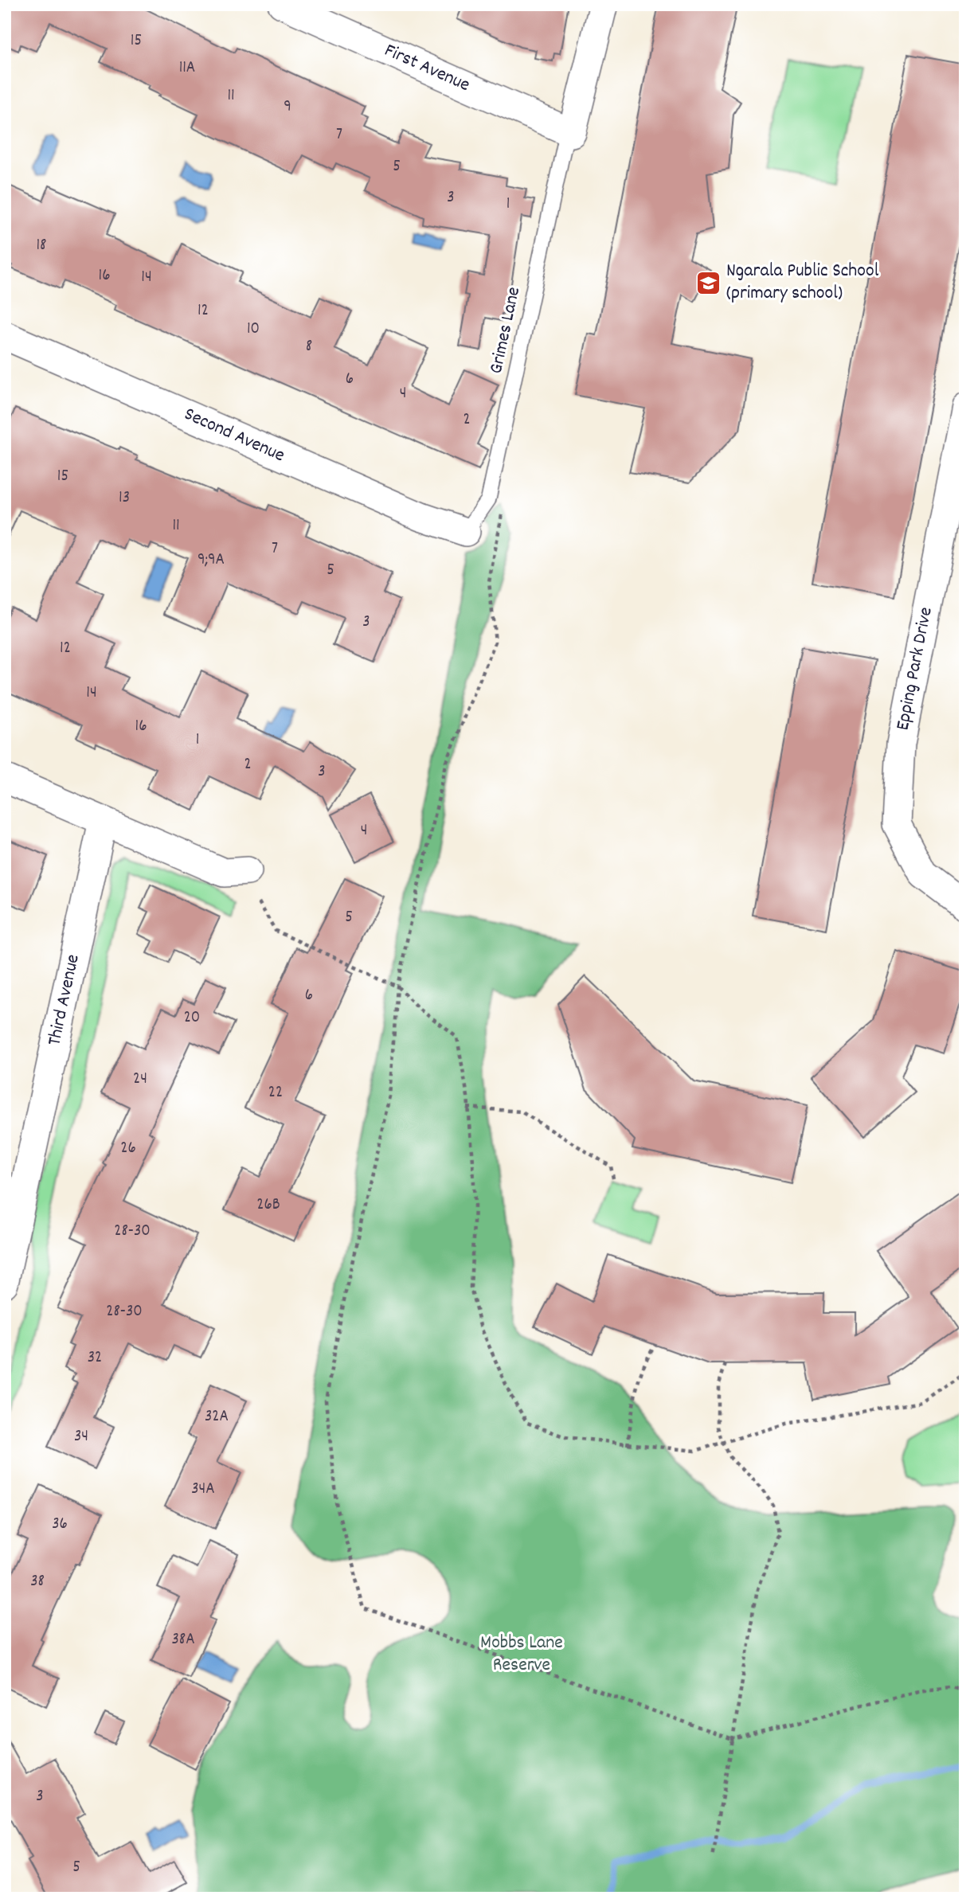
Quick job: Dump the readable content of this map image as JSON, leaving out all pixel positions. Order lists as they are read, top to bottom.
{
  "streets": {
    "street": [
      "First Avenue",
      "Second Avenue",
      "Epping Park Drive",
      "Third Avenue"
    ],
    "lane": ["Grimes Lane"]
  },
  "crossings": [
    ["First Avenue", "Grimes Lane"],
    ["Grimes Lane", "Second Avenue"]
  ],
  "parks": ["Mobbs Lane Reserve"],
  "places": {
    "school or university": ["Ngarala Public School (primary school)"]
  },
  "house_numbers": [
    "15",
    "11A",
    "11",
    "9",
    "7",
    "5",
    "3",
    "1",
    "18",
    "16",
    "14",
    "12",
    "10",
    "8",
    "6",
    "4",
    "2",
    "15",
    "13",
    "11",
    "7",
    "9;9A",
    "5",
    "3",
    "12",
    "14",
    "16",
    "1",
    "2",
    "3",
    "4",
    "5",
    "6",
    "20",
    "24",
    "22",
    "26",
    "26B",
    "28-30",
    "28-30",
    "32",
    "32A",
    "34",
    "34A",
    "36",
    "38",
    "38A",
    "3",
    "5"
  ]
}
